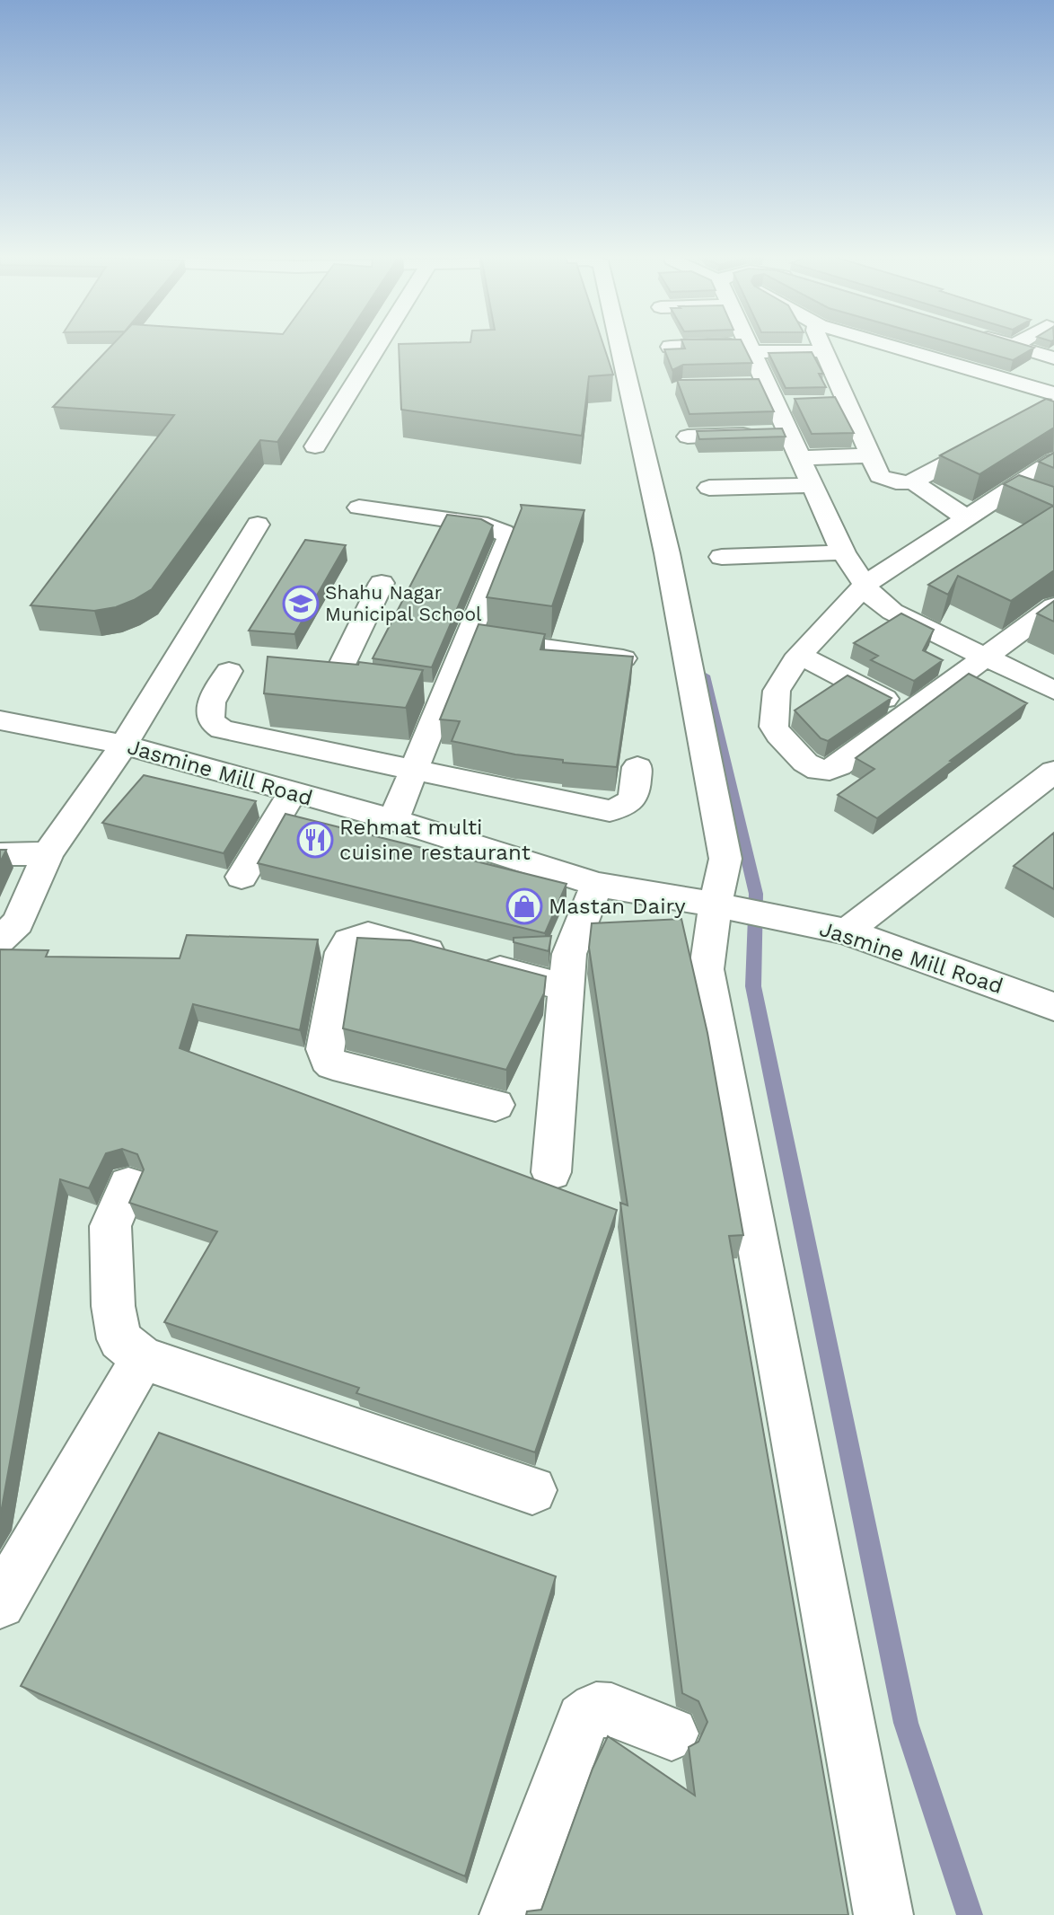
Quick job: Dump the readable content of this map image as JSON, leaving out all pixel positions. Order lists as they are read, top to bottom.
{
  "streets": {
    "street": ["Jasmine Mill Road"]
  },
  "places": {
    "school or university": ["Shahu Nagar Municipal School"],
    "restaurant": ["Rehmat multi cuisine restaurant"],
    "shop": ["Mastan Dairy"]
  }
}
